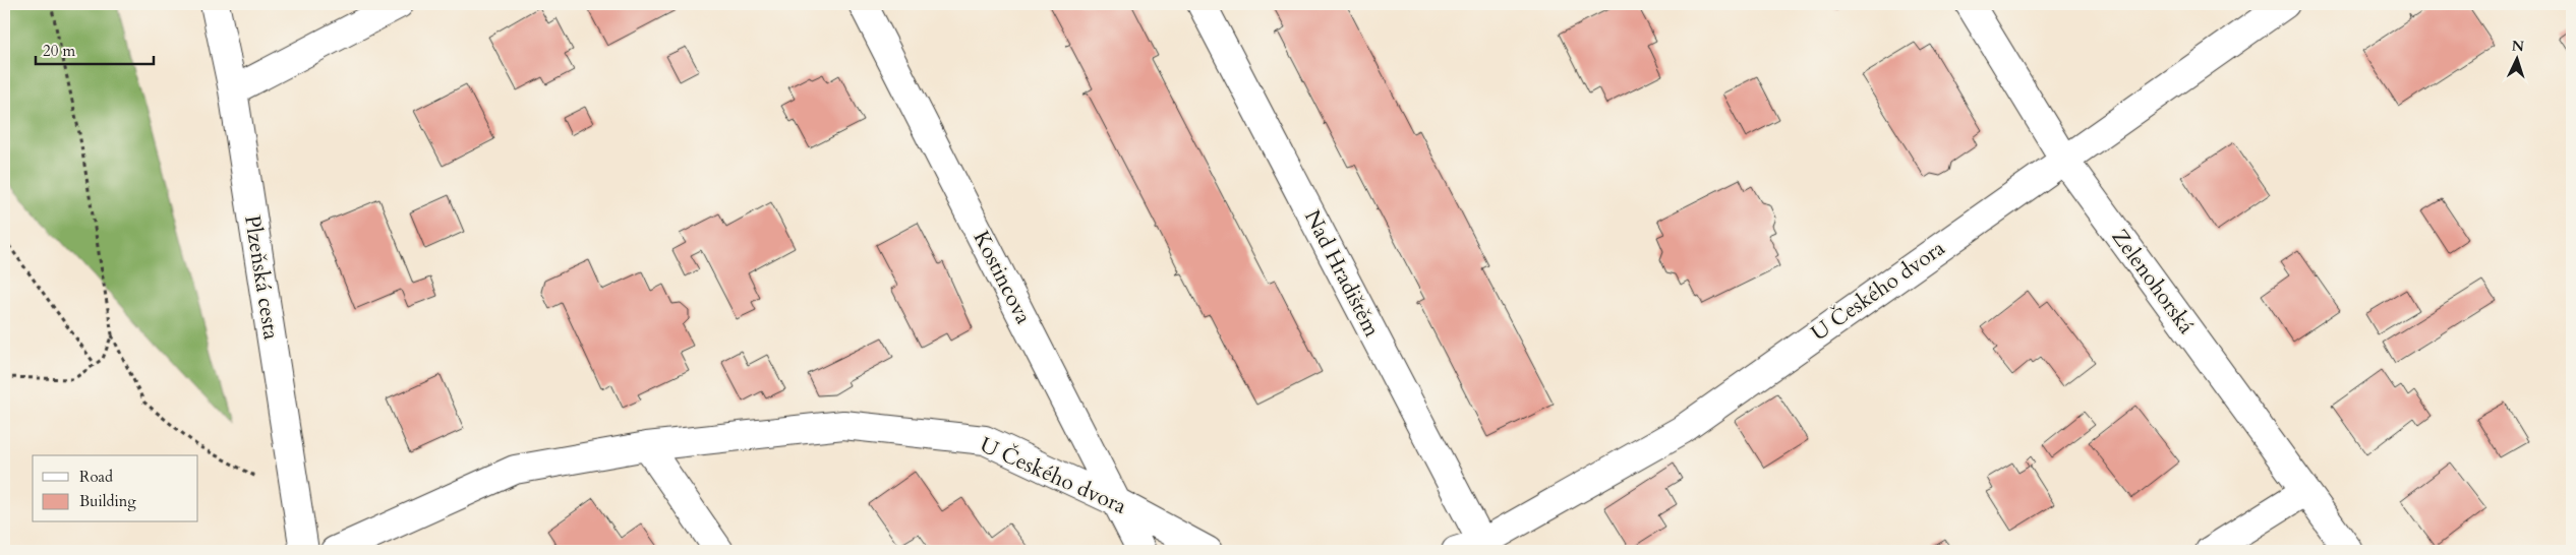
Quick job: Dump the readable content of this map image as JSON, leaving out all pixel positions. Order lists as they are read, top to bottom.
{
  "streets": {
    "street": [
      "Nad Hradištěm",
      "Plzeňská cesta",
      "Kostincova",
      "Zelenohorská",
      "U Českého dvora"
    ]
  },
  "crossings": [
    ["Nad Hradištěm", "U Českého dvora"],
    ["Kostincova", "U Českého dvora"],
    ["Zelenohorská", "U Českého dvora"]
  ],
  "legend": ["Road", "Building"],
  "scale_bar": "20 m",
  "north": "top"
}
